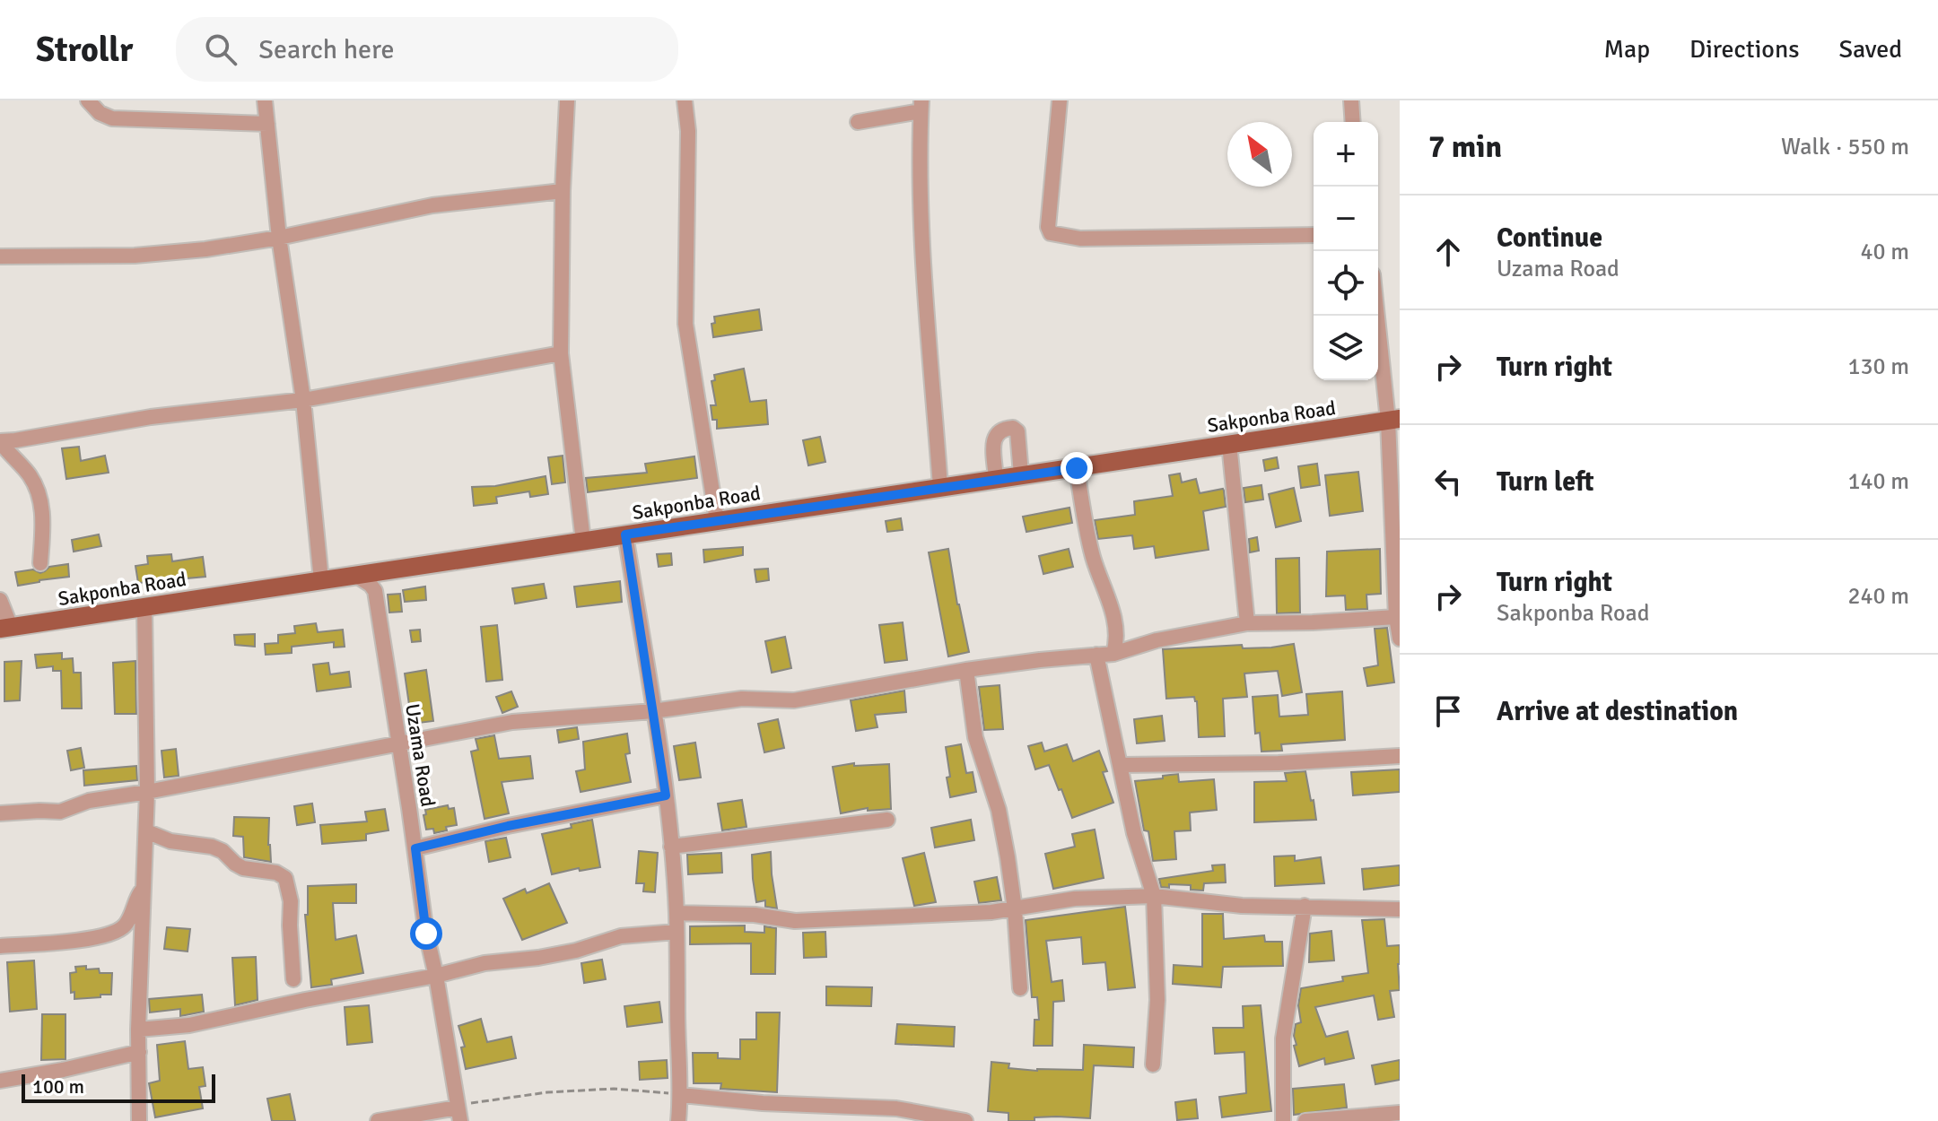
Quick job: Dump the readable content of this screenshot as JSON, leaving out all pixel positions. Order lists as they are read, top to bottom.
{
  "streets": {
    "main road": ["Sakponba Road"],
    "street": ["Uzama Road"]
  },
  "crossings": [
    ["Sakponba Road", "Uzama Road"]
  ],
  "scale_bar": "100 m",
  "north": "top left",
  "page": {
    "header": "Strollr",
    "search": "Search here",
    "nav": ["Map", "Directions", "Saved"],
    "heading": ["7 min", "Walk · 550 m"],
    "map_buttons": ["+", "−"],
    "list": [
      ["Continue", "Uzama Road", "40 m"],
      ["Turn right", "130 m"],
      ["Turn left", "140 m"],
      ["Turn right", "Sakponba Road", "240 m"],
      "Arrive at destination"
    ],
    "scale": "100 m"
  }
}
